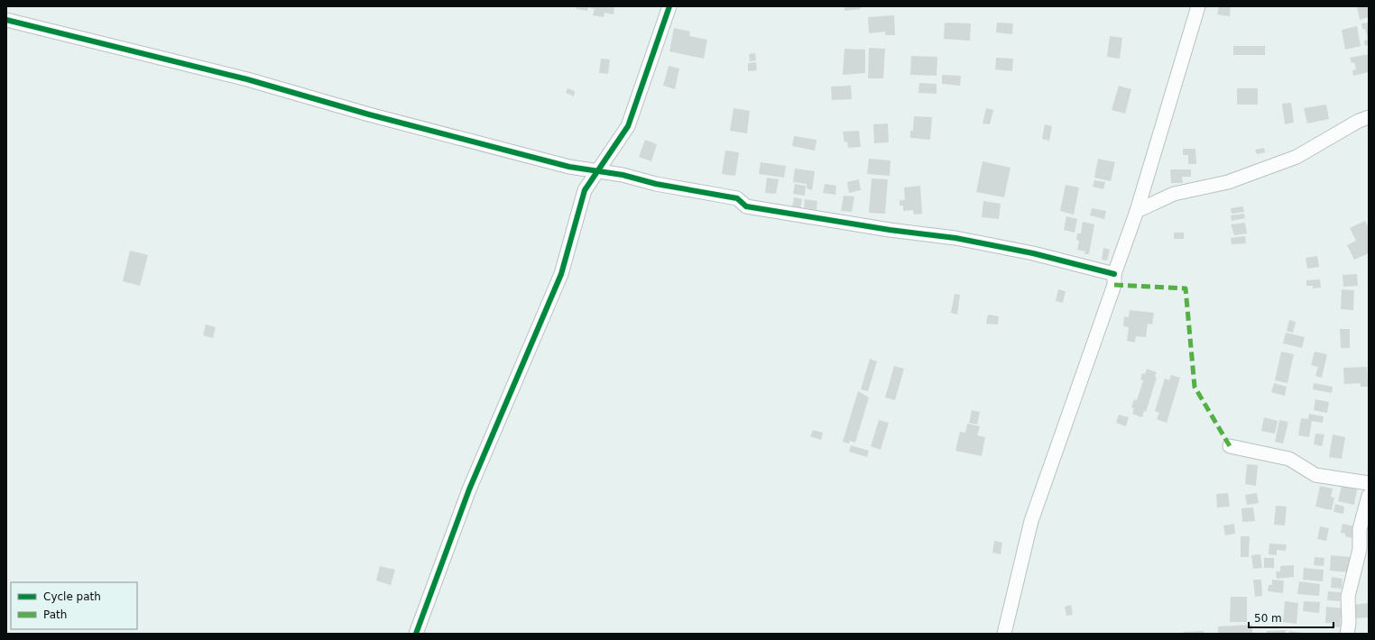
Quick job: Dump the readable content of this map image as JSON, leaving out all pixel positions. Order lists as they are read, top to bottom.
{
  "legend": ["Cycle path", "Path"],
  "scale_bar": "50 m"
}
